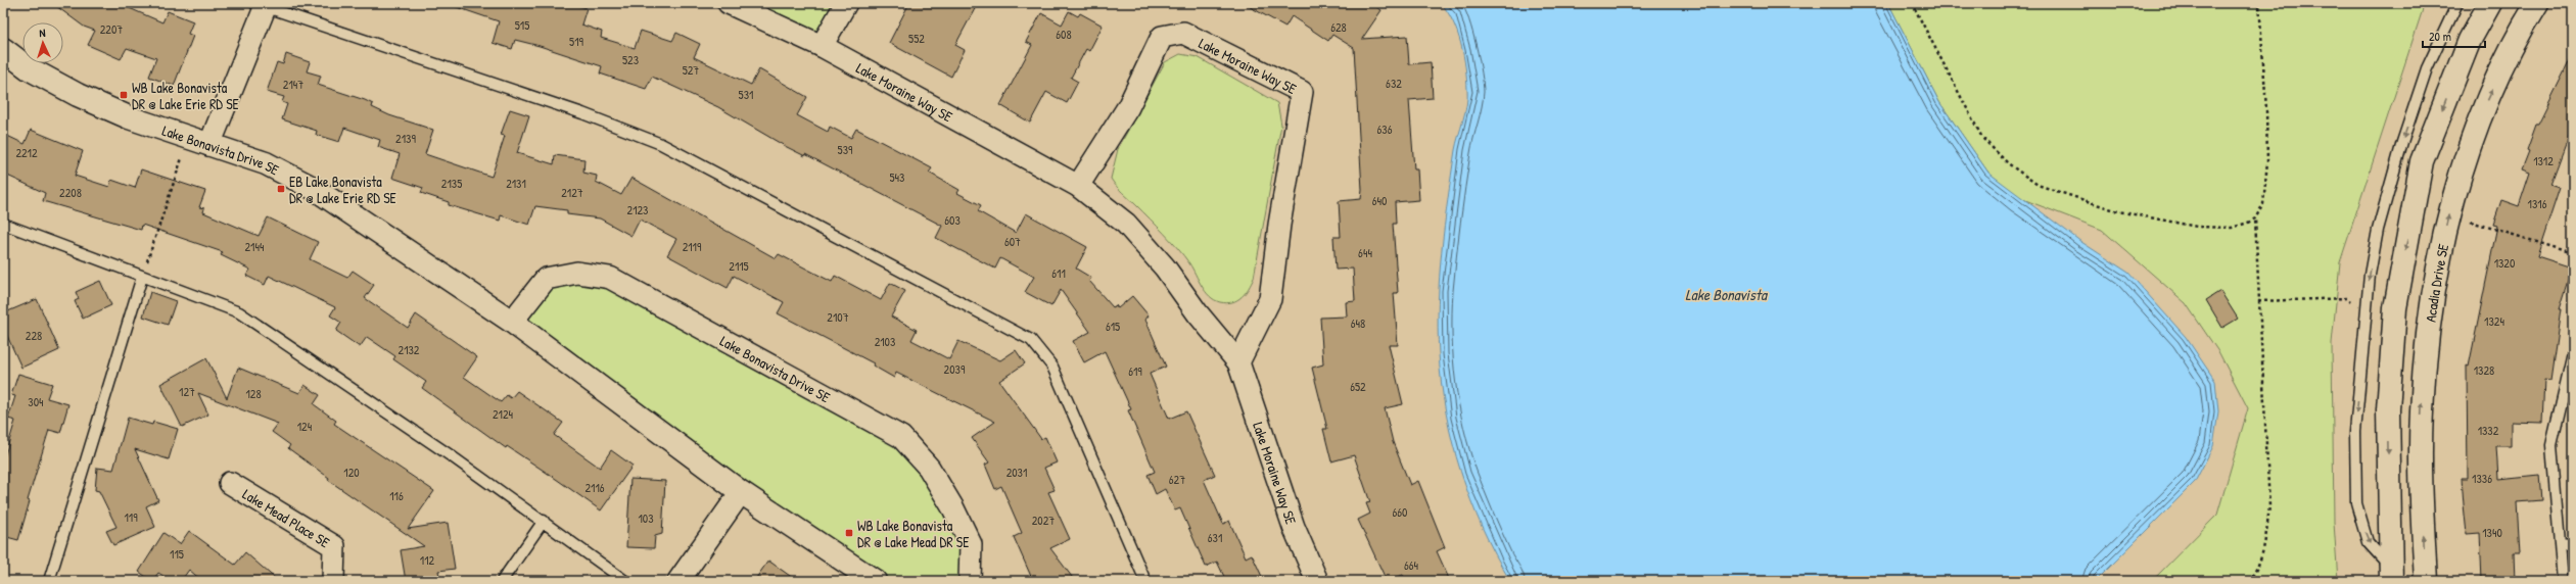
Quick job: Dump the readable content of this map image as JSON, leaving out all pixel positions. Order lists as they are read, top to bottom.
{
  "streets": {
    "street": [
      "Lake Moraine Way SE",
      "Lake Bonavista Drive SE",
      "Acadia Drive SE",
      "Lake Mead Place SE"
    ]
  },
  "water": ["Lake Bonavista"],
  "places": {
    "transit": ["WB Lake Bonavista DR @ Lake Erie RD SE", "EB Lake Bonavista DR @ Lake Erie RD SE", "WB Lake Bonavista DR @ Lake Mead DR SE"]
  },
  "house_numbers": [
    "515",
    "628",
    "2207",
    "608",
    "552",
    "519",
    "523",
    "527",
    "632",
    "2147",
    "531",
    "636",
    "2139",
    "539",
    "2212",
    "1312",
    "543",
    "2135",
    "2131",
    "2208",
    "2127",
    "640",
    "1316",
    "2123",
    "603",
    "607",
    "2144",
    "2119",
    "644",
    "1320",
    "2115",
    "611",
    "2107",
    "1324",
    "648",
    "615",
    "228",
    "2103",
    "2132",
    "2039",
    "1328",
    "619",
    "652",
    "127",
    "128",
    "304",
    "2124",
    "124",
    "1332",
    "120",
    "2031",
    "1336",
    "627",
    "2116",
    "116",
    "660",
    "119",
    "103",
    "2027",
    "1340",
    "631",
    "115",
    "112",
    "664"
  ],
  "scale_bar": "20 m",
  "north": "top"
}
